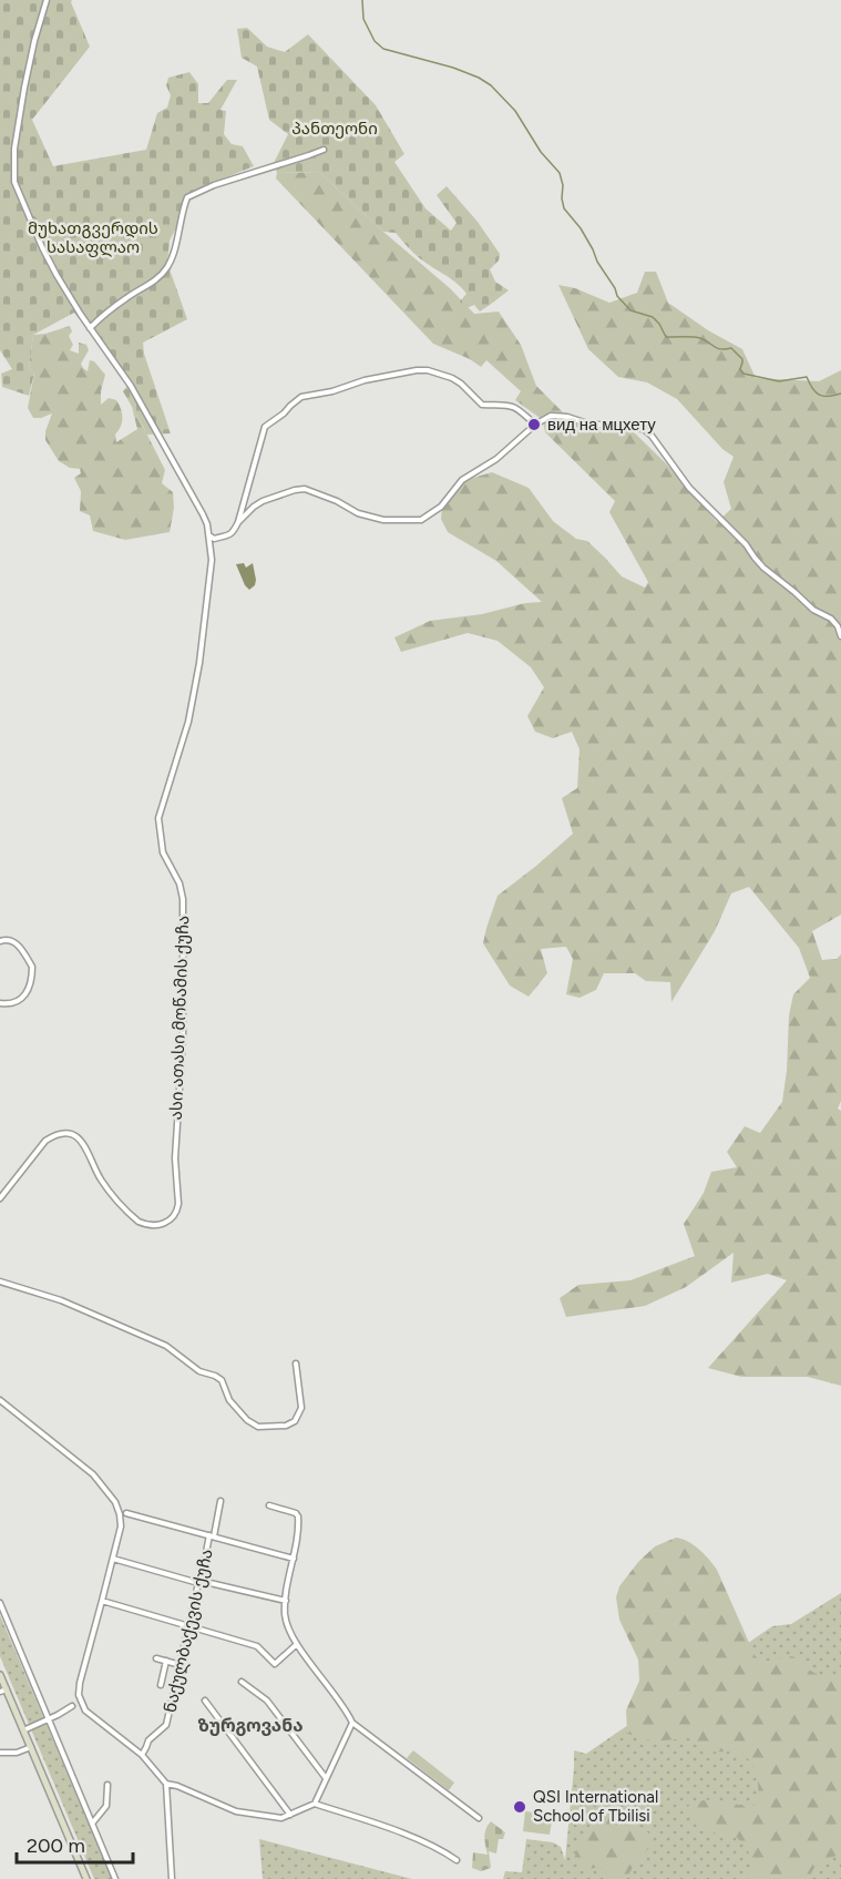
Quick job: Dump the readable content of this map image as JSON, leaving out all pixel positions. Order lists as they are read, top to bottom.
{
  "streets": {
    "street": ["ასი ათასი მოწამის ქუჩა", "ნაქულბაქევის ქუჩა"]
  },
  "districts": ["ზურგოვანა"],
  "parks": ["პანთეონი", "მუხათგვერდის სასაფლაო"],
  "places": ["вид на мцхету", "QSI International School of Tbilisi"],
  "scale_bar": "200 m"
}
